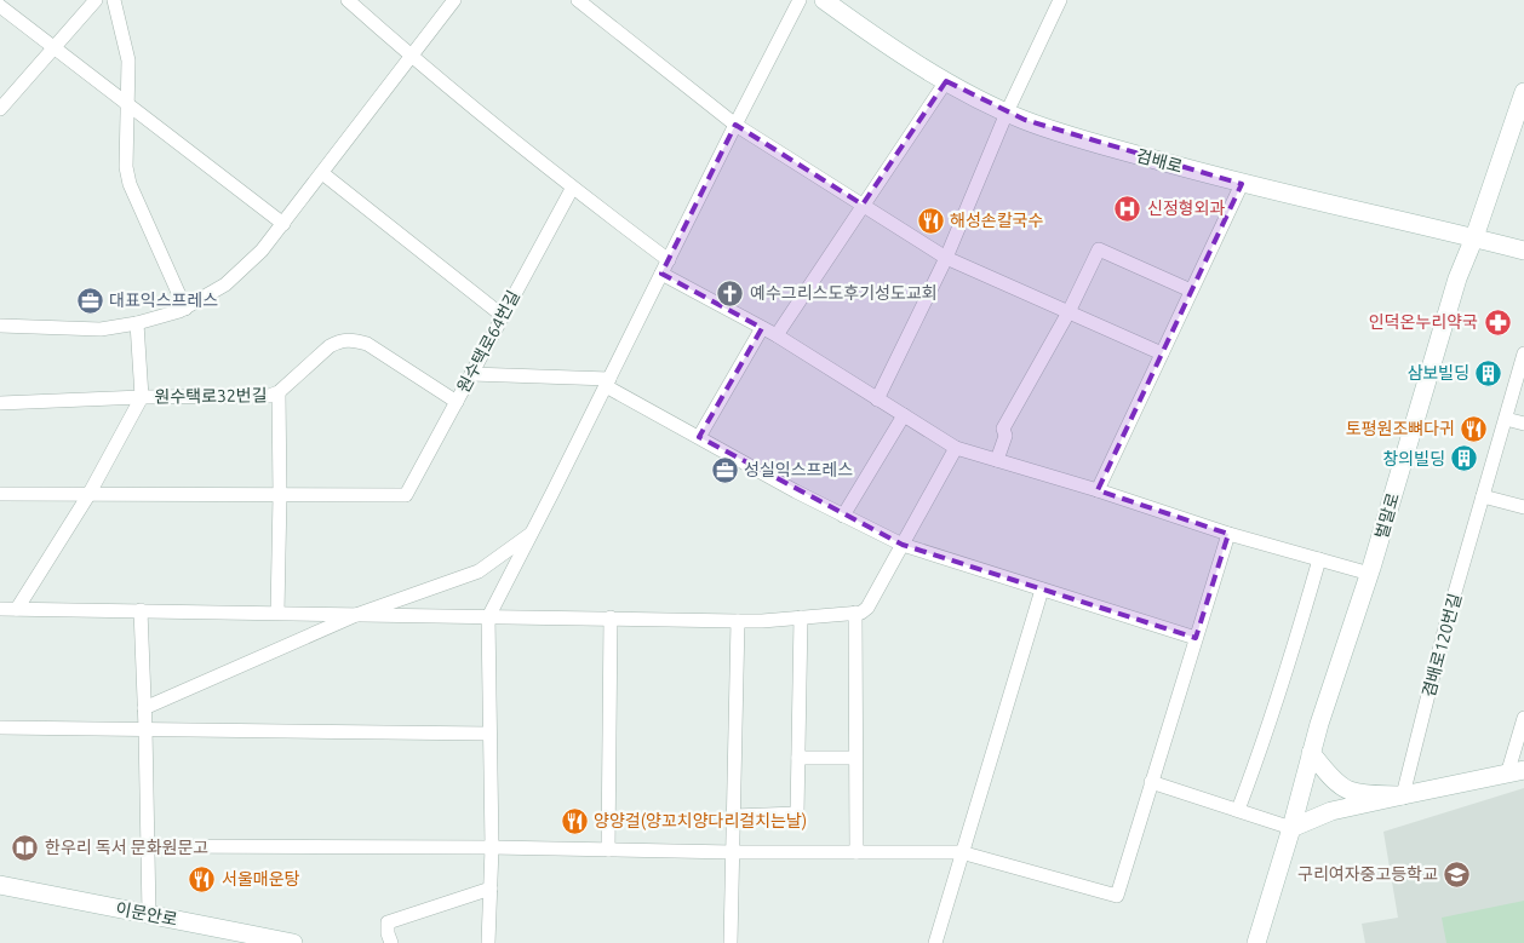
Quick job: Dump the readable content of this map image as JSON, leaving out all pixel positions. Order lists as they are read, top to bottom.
{
  "streets": {
    "street": [
      "검배로",
      "원수택로64번길",
      "원수택로32번길",
      "벌말로",
      "겸배로120번길",
      "이문안로"
    ]
  },
  "crossings": [
    ["검배로", "벌말로"],
    ["원수택로64번길", "원수택로32번길"]
  ],
  "places": {
    "hospital": ["신정형외과"],
    "restaurant": [
      "해성손칼국수",
      "토평원조뼈다귀",
      "양양걸(양꼬치양다리걸치는날)",
      "서울매운탕"
    ],
    "church": ["예수그리스도후기성도교회"],
    "office": ["대표익스프레스", "성실익스프레스"],
    "pharmacy": ["인덕온누리약국"],
    "building": ["삼보빌딩", "창의빌딩"],
    "library": ["한우리 독서 문화원문고"],
    "school or university": ["구리여자중고등학교"]
  }
}
